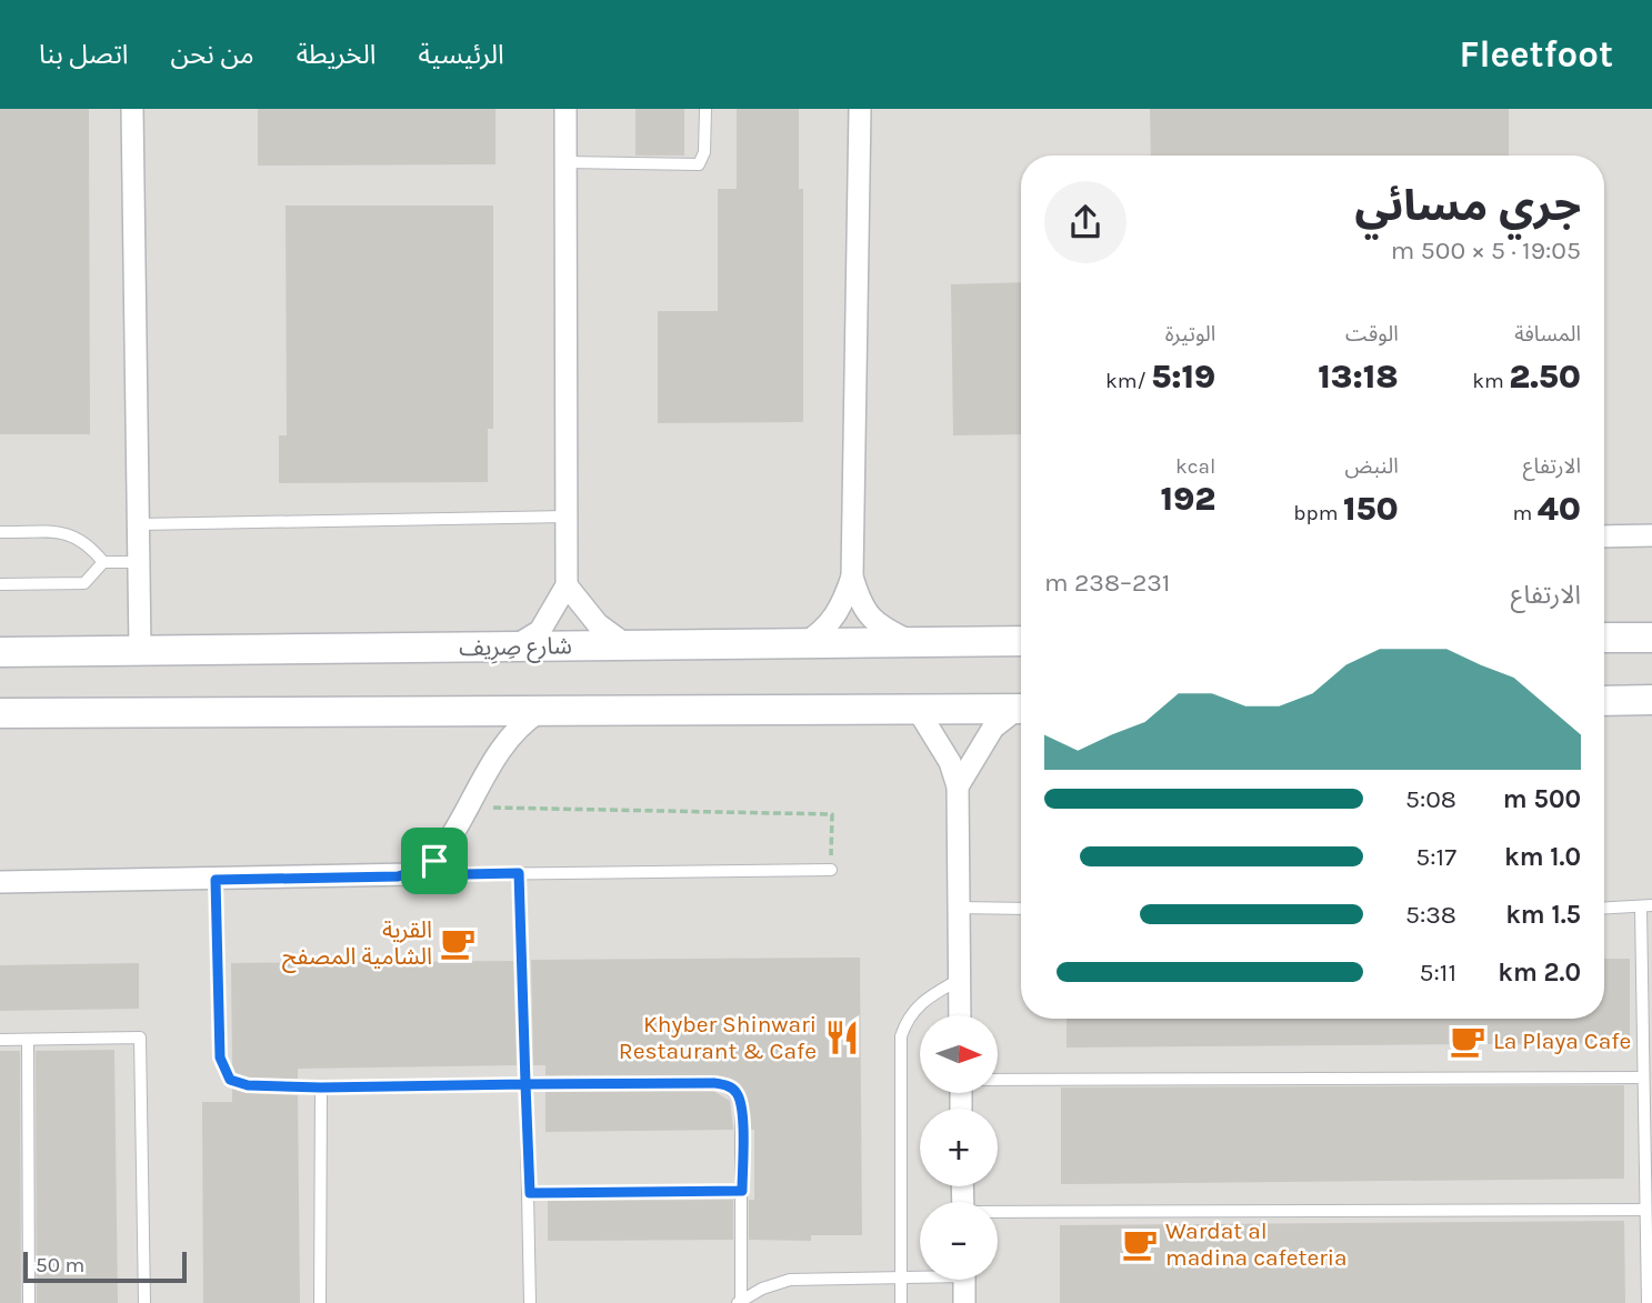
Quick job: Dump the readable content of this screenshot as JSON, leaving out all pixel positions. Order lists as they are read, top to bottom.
{
  "streets": {
    "main road": ["شارع صِرِيف"]
  },
  "places": {
    "cafe": ["القرية الشامية المصفح", "La Playa Cafe", "Wardat al madina cafeteria"],
    "restaurant": ["Khyber Shinwari Restaurant & Cafe"]
  },
  "scale_bar": "50 m",
  "north": "right",
  "page": {
    "header": "Fleetfoot",
    "nav": [
      "الرئيسية",
      "الخريطة",
      "من نحن",
      "اتصل بنا"
    ],
    "heading": ["جري مسائي", "19:05 · 5 × 500 m"],
    "stats": [
      ["المسافة", "2.50 km"],
      ["الوقت", "13:18"],
      ["الوتيرة", "5:19 /km"],
      ["الارتفاع", "40 m"],
      ["النبض", "150 bpm"],
      ["kcal", "192"]
    ],
    "chart": ["الارتفاع", "231–238 m"],
    "list": [
      {
        "name": "500 m",
        "note": "5:08"
      },
      {
        "name": "1.0 km",
        "note": "5:17"
      },
      {
        "name": "1.5 km",
        "note": "5:38"
      },
      {
        "name": "2.0 km",
        "note": "5:11"
      }
    ],
    "map_buttons": ["+", "−"],
    "scale": "50 m"
  }
}
